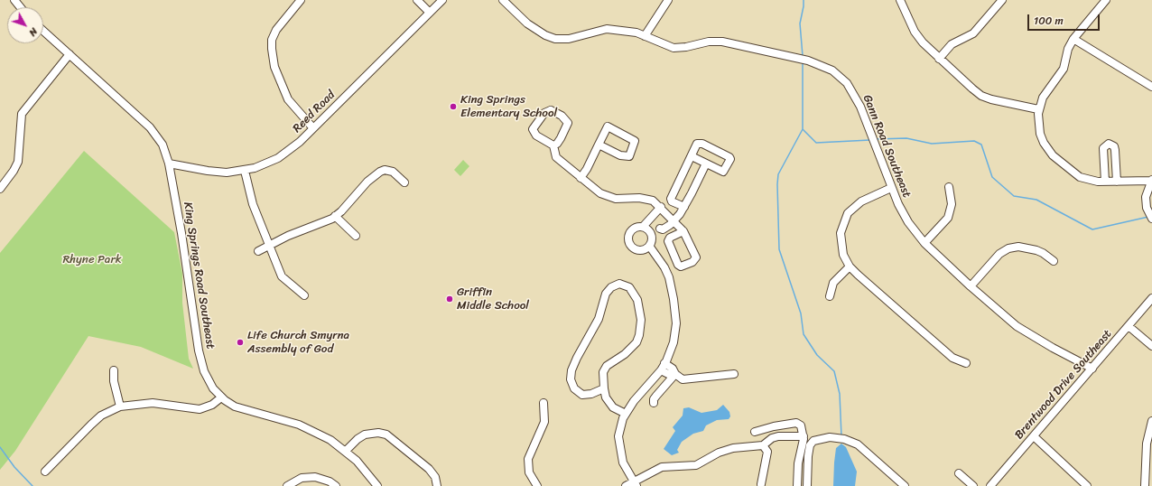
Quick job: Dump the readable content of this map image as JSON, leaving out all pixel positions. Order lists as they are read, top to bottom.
{
  "streets": {
    "street": [
      "Reed Road",
      "Gann Road Southeast",
      "King Springs Road Southeast",
      "Brentwood Drive Southeast"
    ]
  },
  "crossings": [
    ["Reed Road", "King Springs Road Southeast"],
    ["Gann Road Southeast", "Brentwood Drive Southeast"]
  ],
  "parks": ["Rhyne Park"],
  "places": ["King Springs Elementary School", "Griffin Middle School", "Life Church Smyrna Assembly of God"],
  "scale_bar": "100 m",
  "north": "bottom right"
}
